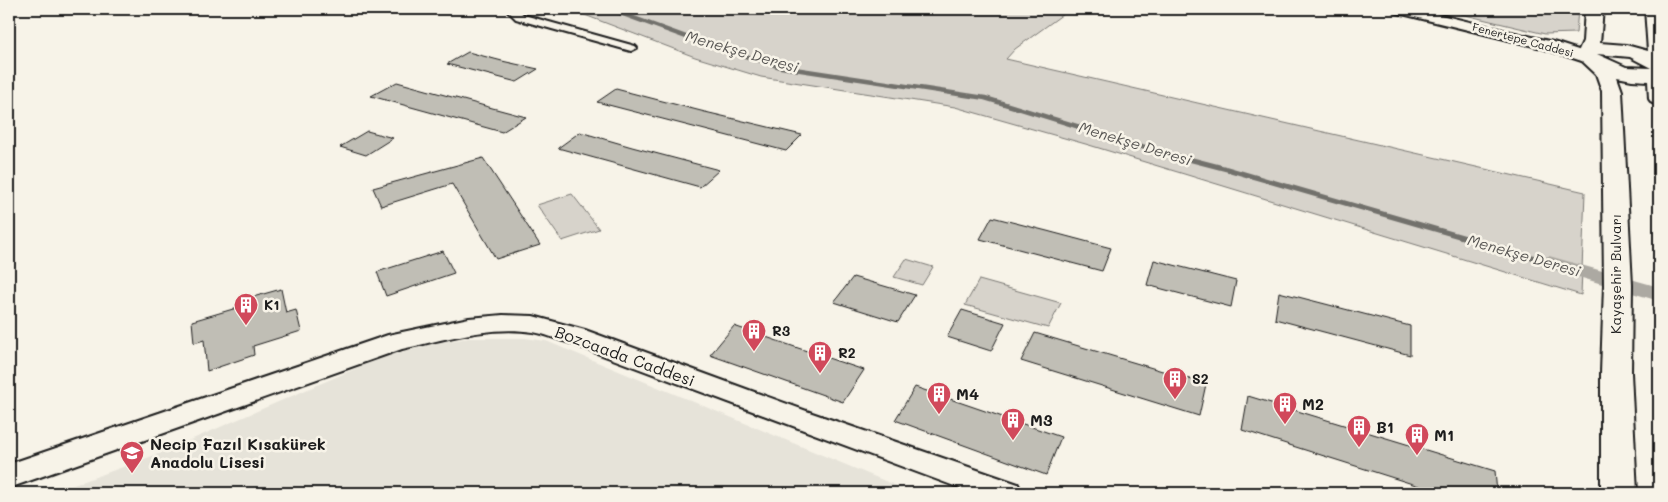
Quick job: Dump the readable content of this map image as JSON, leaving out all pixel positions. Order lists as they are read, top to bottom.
{
  "streets": {
    "main road": ["Kayaşehir Bulvarı"],
    "street": ["Fenertepe Caddesi", "Bozcaada Caddesi"]
  },
  "crossings": [
    ["Fenertepe Caddesi", "Kayaşehir Bulvarı"]
  ],
  "water": ["Menekşe Deresi"],
  "places": {
    "building": [
      "K1",
      "R3",
      "R2",
      "S2",
      "M4",
      "M2",
      "M3",
      "B1",
      "M1"
    ],
    "school or university": ["Necip Fazıl Kısakürek Anadolu Lisesi"]
  }
}
